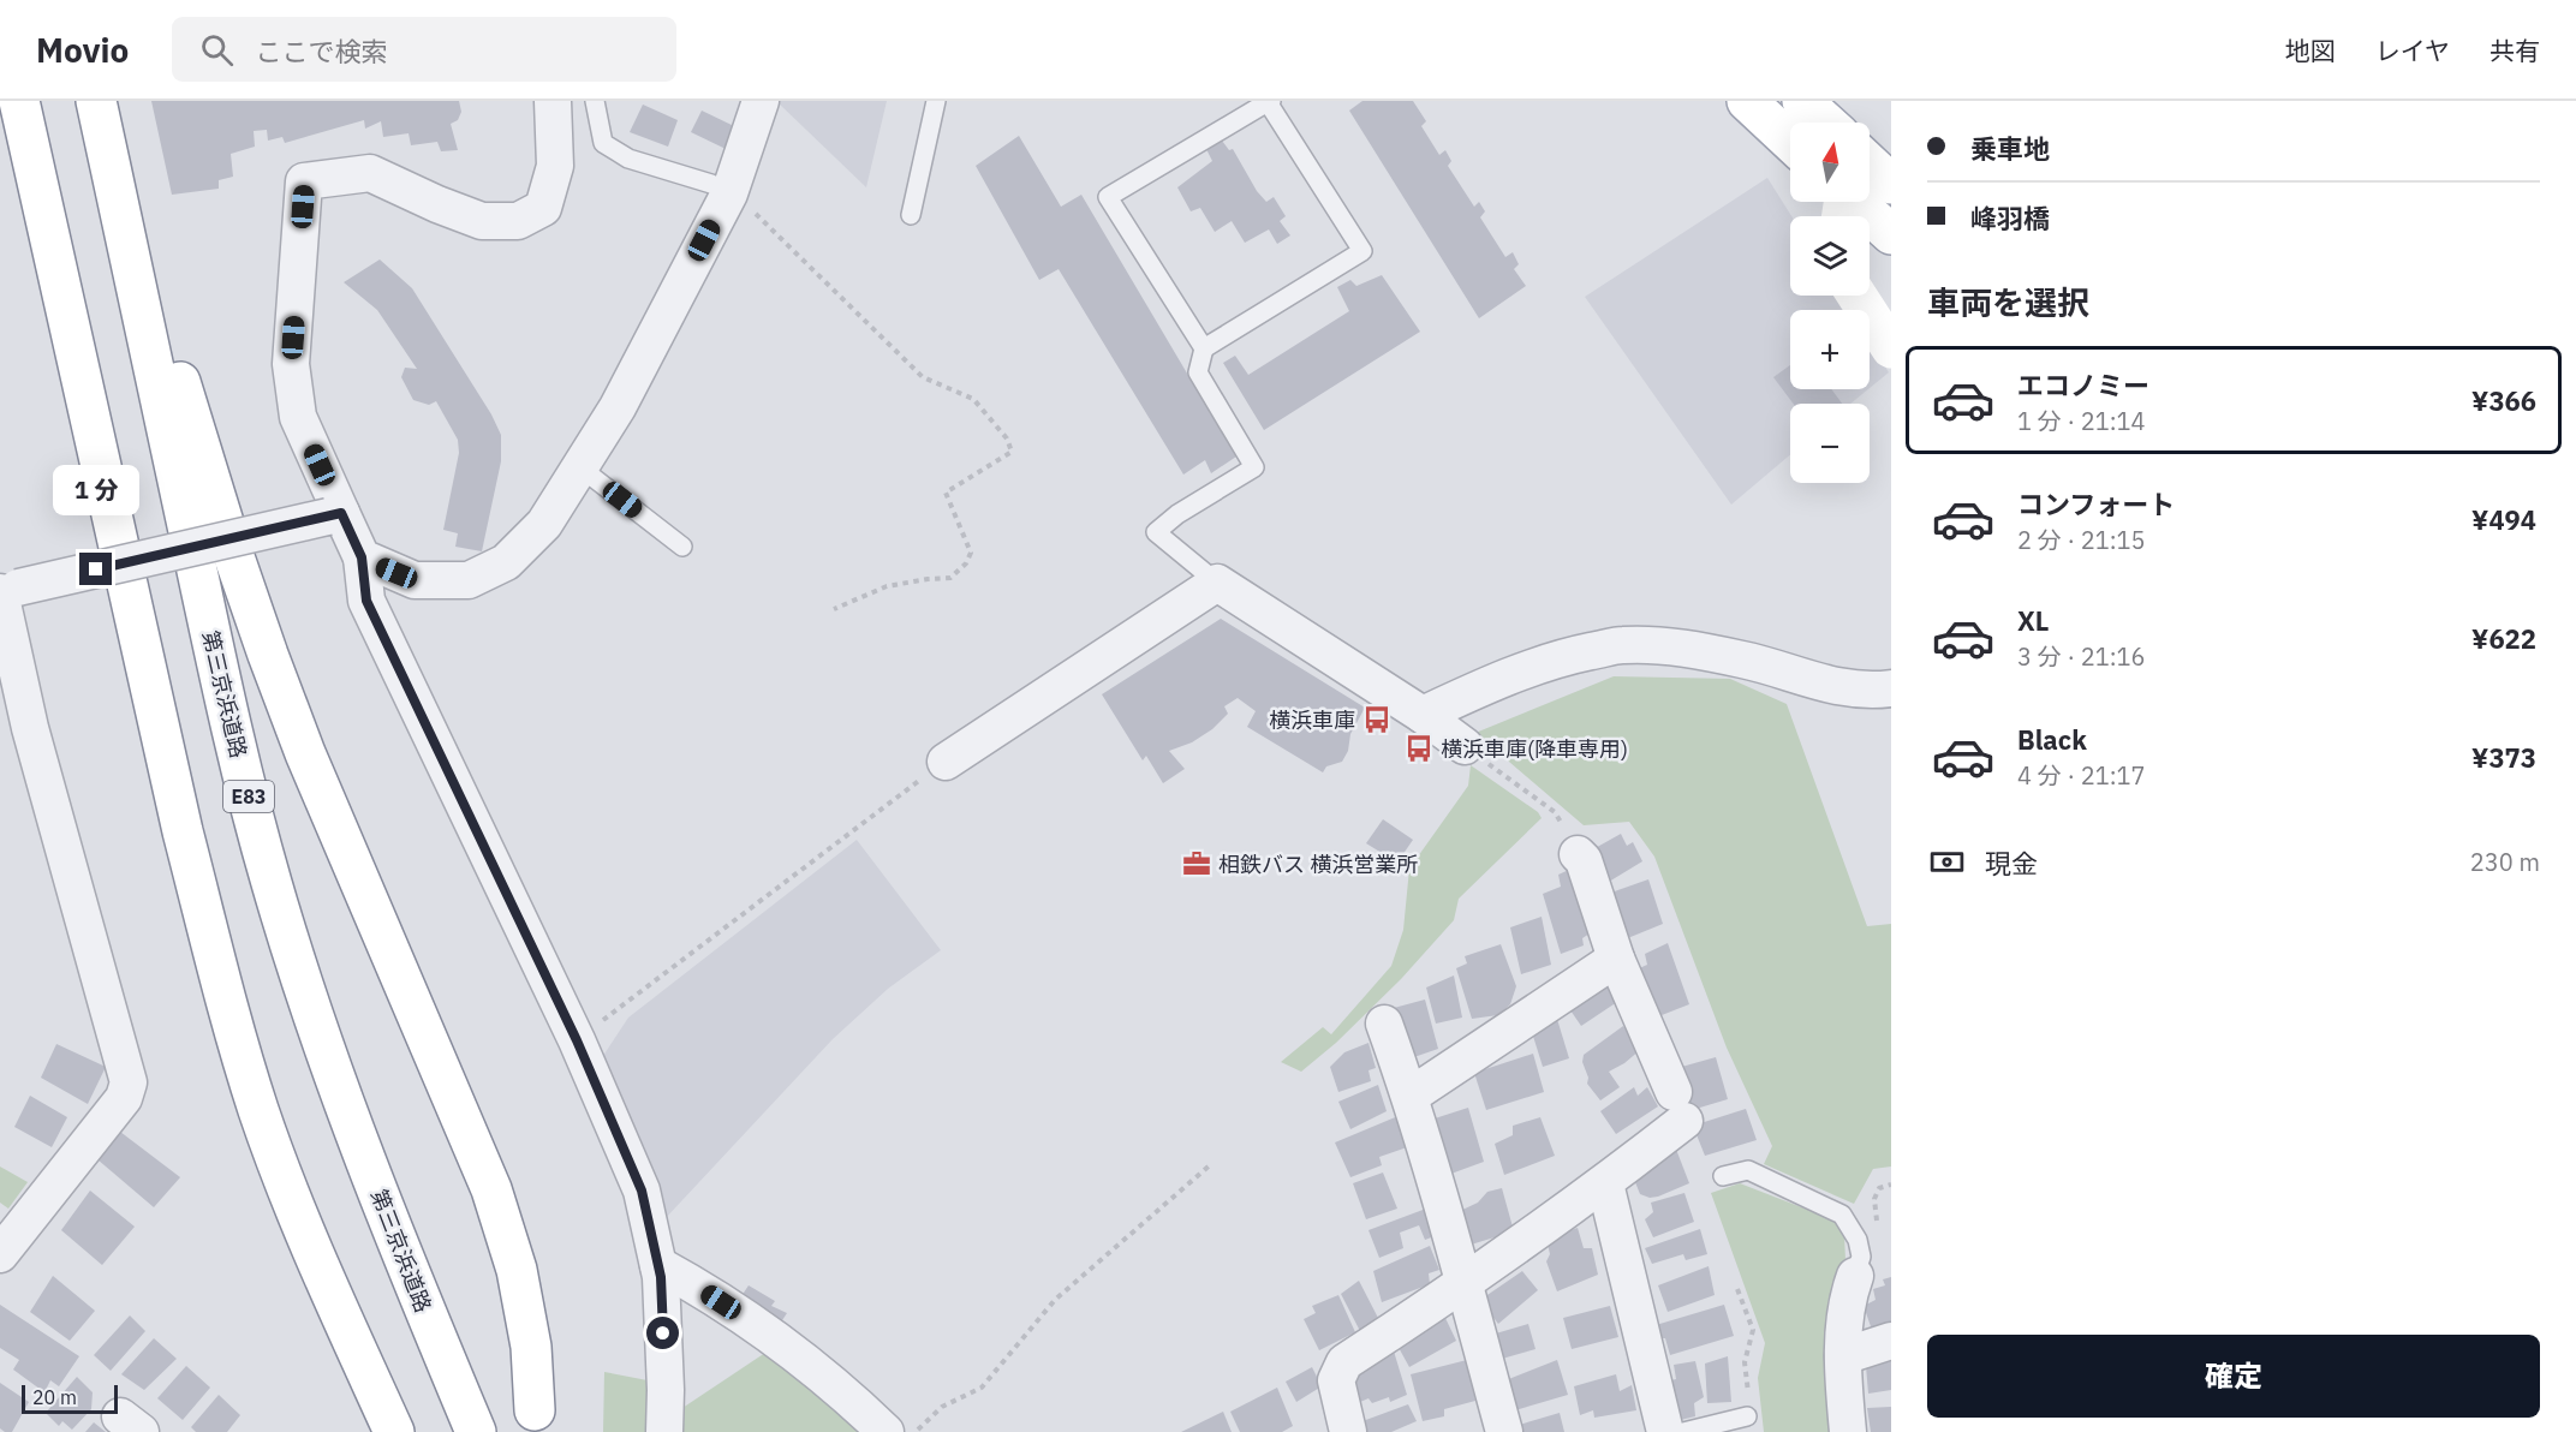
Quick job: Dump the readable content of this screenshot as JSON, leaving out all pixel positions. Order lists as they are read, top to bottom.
{
  "streets": {
    "main road": ["第三京浜道路", "E83"]
  },
  "crossings": [
    ["第三京浜道路", "E83"]
  ],
  "places": {
    "bus stop": ["横浜車庫", "横浜車庫(降車専用)"],
    "office": ["相鉄バス 横浜営業所"]
  },
  "scale_bar": "20 m",
  "north": "top",
  "page": {
    "header": "Movio",
    "search": "ここで検索",
    "nav": ["地図", "レイヤ", "共有"],
    "banner": ["乗車地", "峰羽橋"],
    "map_buttons": ["+", "−"],
    "heading": "車両を選択",
    "list": [
      {
        "name": "エコノミー",
        "note": "1 分 · 21:14",
        "value": "¥366"
      },
      {
        "name": "コンフォート",
        "note": "2 分 · 21:15",
        "value": "¥494"
      },
      {
        "name": "XL",
        "note": "3 分 · 21:16",
        "value": "¥622"
      },
      {
        "name": "Black",
        "note": "4 分 · 21:17",
        "value": "¥373"
      }
    ],
    "bubble": "1 分",
    "pay": ["現金", "230 m"],
    "buttons": "確定",
    "scale": "20 m"
  }
}
